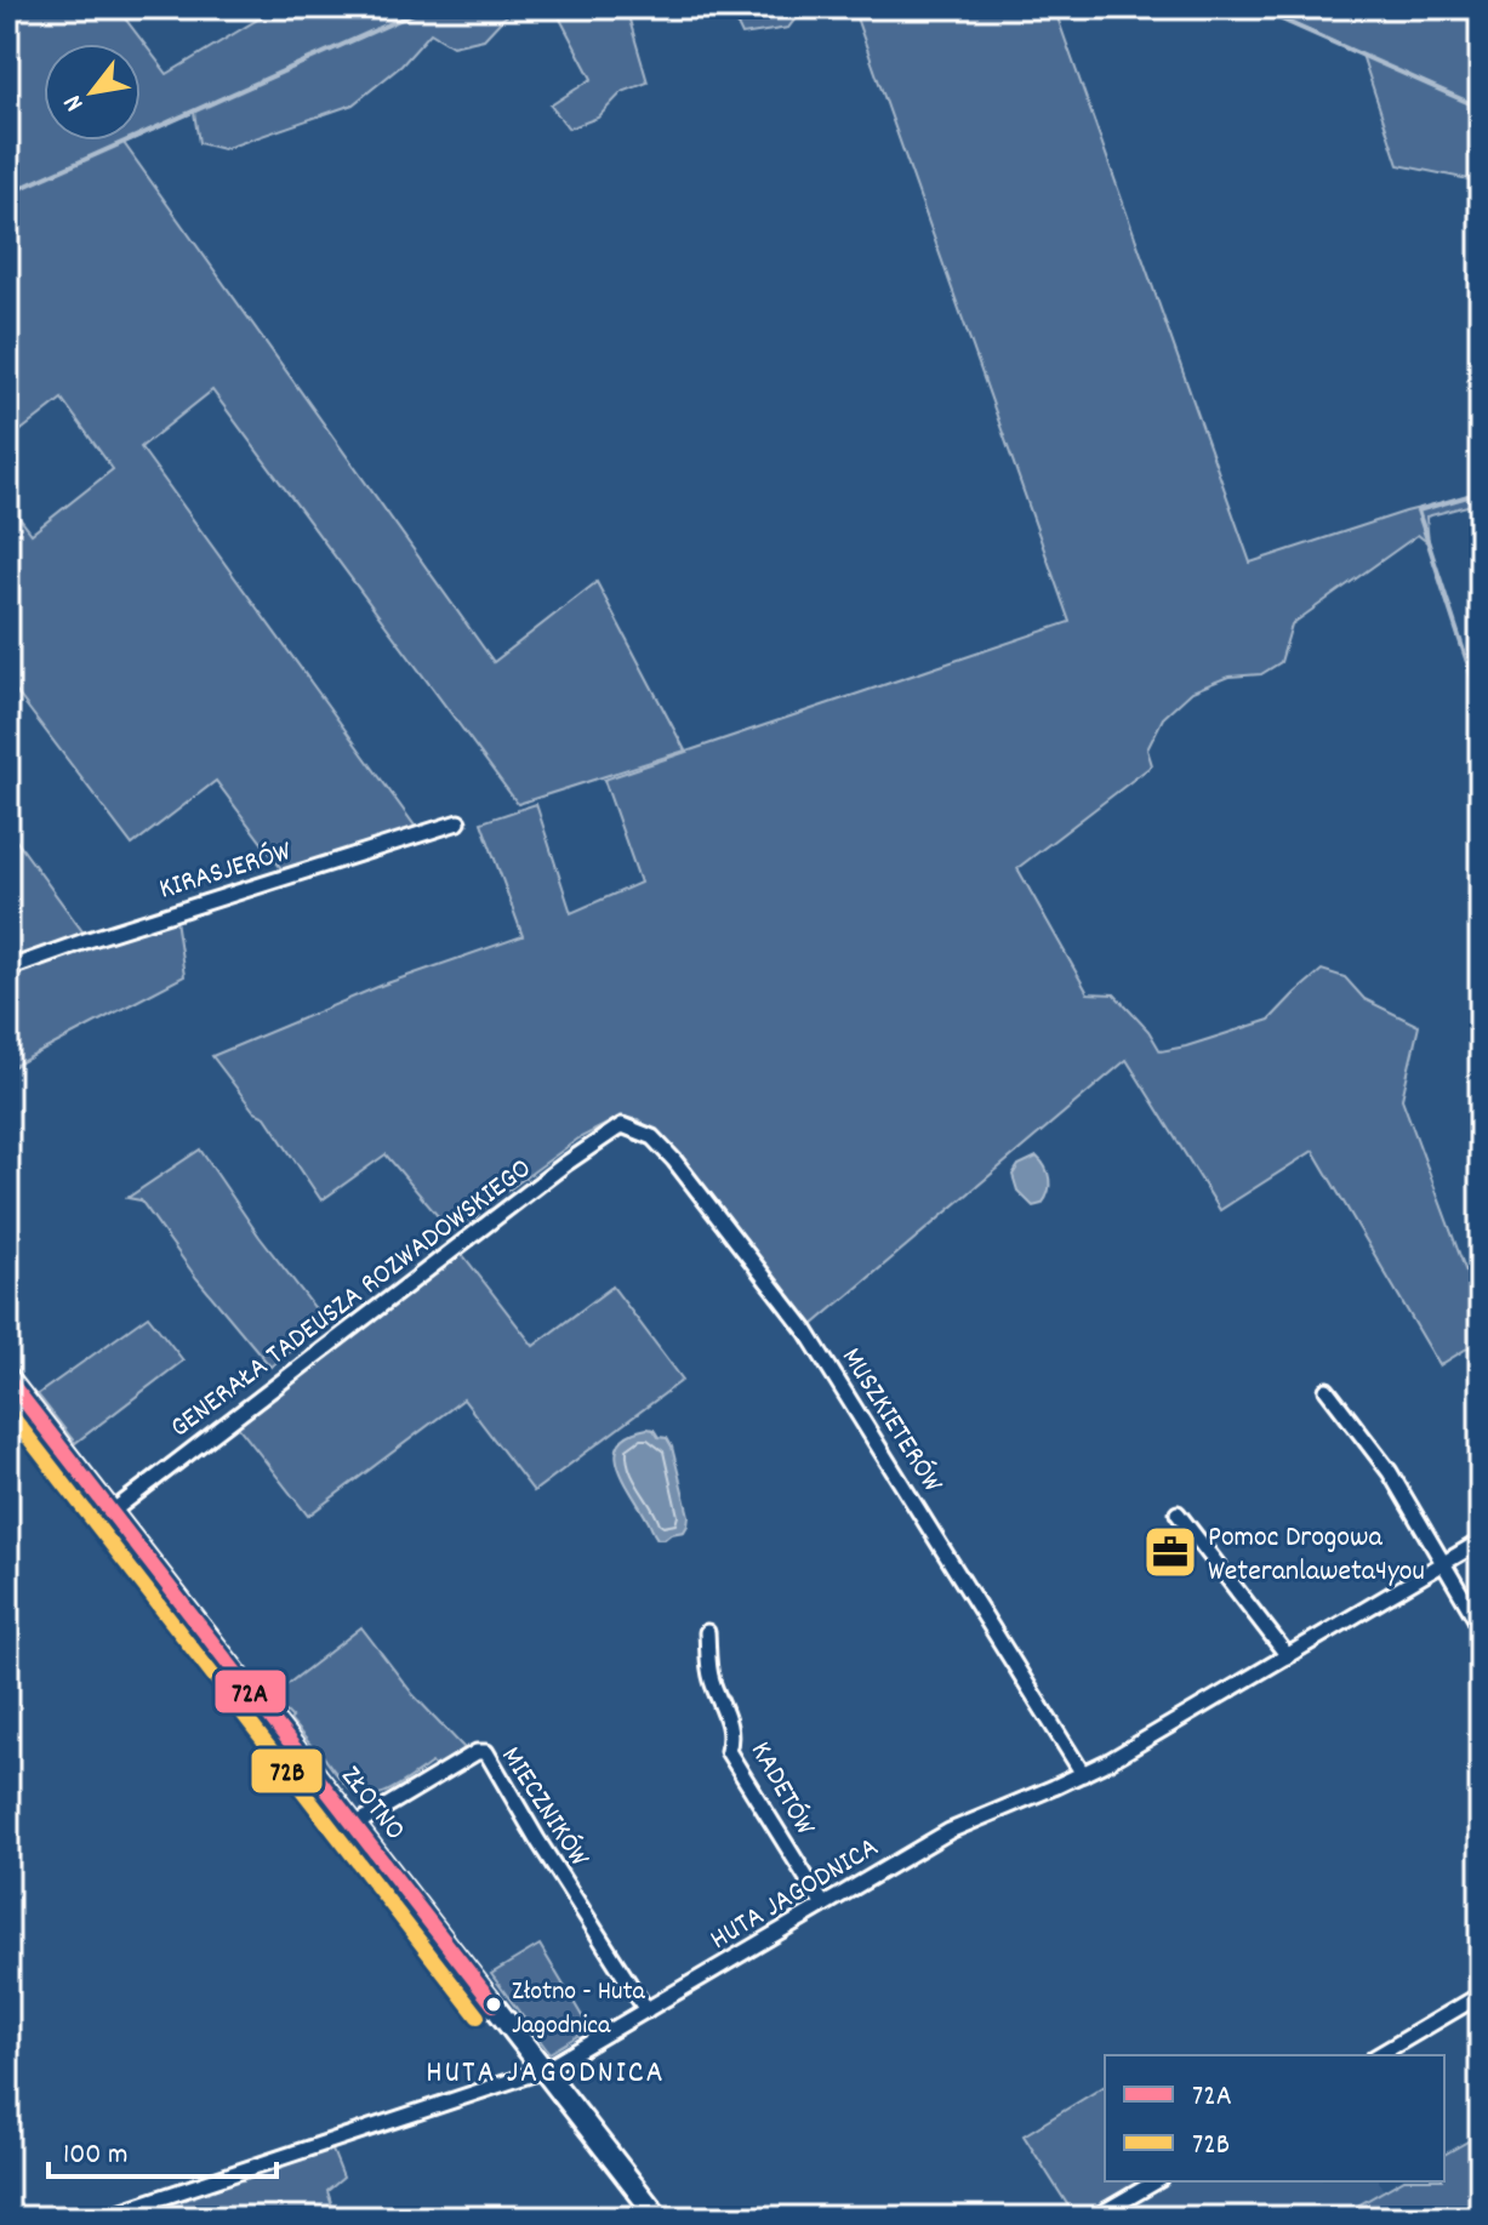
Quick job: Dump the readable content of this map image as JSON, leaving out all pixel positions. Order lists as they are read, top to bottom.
{
  "streets": {
    "street": [
      "KIRASJERÓW",
      "GENERAŁA TADEUSZA ROZWADOWSKIEGO",
      "MUSZKIETERÓW",
      "KADETÓW",
      "ZŁOTNO",
      "MIECZNIKÓW",
      "HUTA JAGODNICA"
    ]
  },
  "crossings": [
    ["GENERAŁA TADEUSZA ROZWADOWSKIEGO", "MUSZKIETERÓW"],
    ["GENERAŁA TADEUSZA ROZWADOWSKIEGO", "ZŁOTNO"],
    ["MUSZKIETERÓW", "HUTA JAGODNICA"],
    ["KADETÓW", "HUTA JAGODNICA"],
    ["ZŁOTNO", "MIECZNIKÓW"],
    ["ZŁOTNO", "HUTA JAGODNICA"],
    ["MIECZNIKÓW", "HUTA JAGODNICA"]
  ],
  "districts": ["HUTA JAGODNICA"],
  "places": {
    "office": ["Pomoc Drogowa Weteranlaweta4you"],
    "other": ["Złotno - Huta Jagodnica"]
  },
  "lines": ["transit line 72A", "transit line 72B"],
  "legend": ["72A", "72B"],
  "scale_bar": "100 m",
  "north": "bottom left"
}
